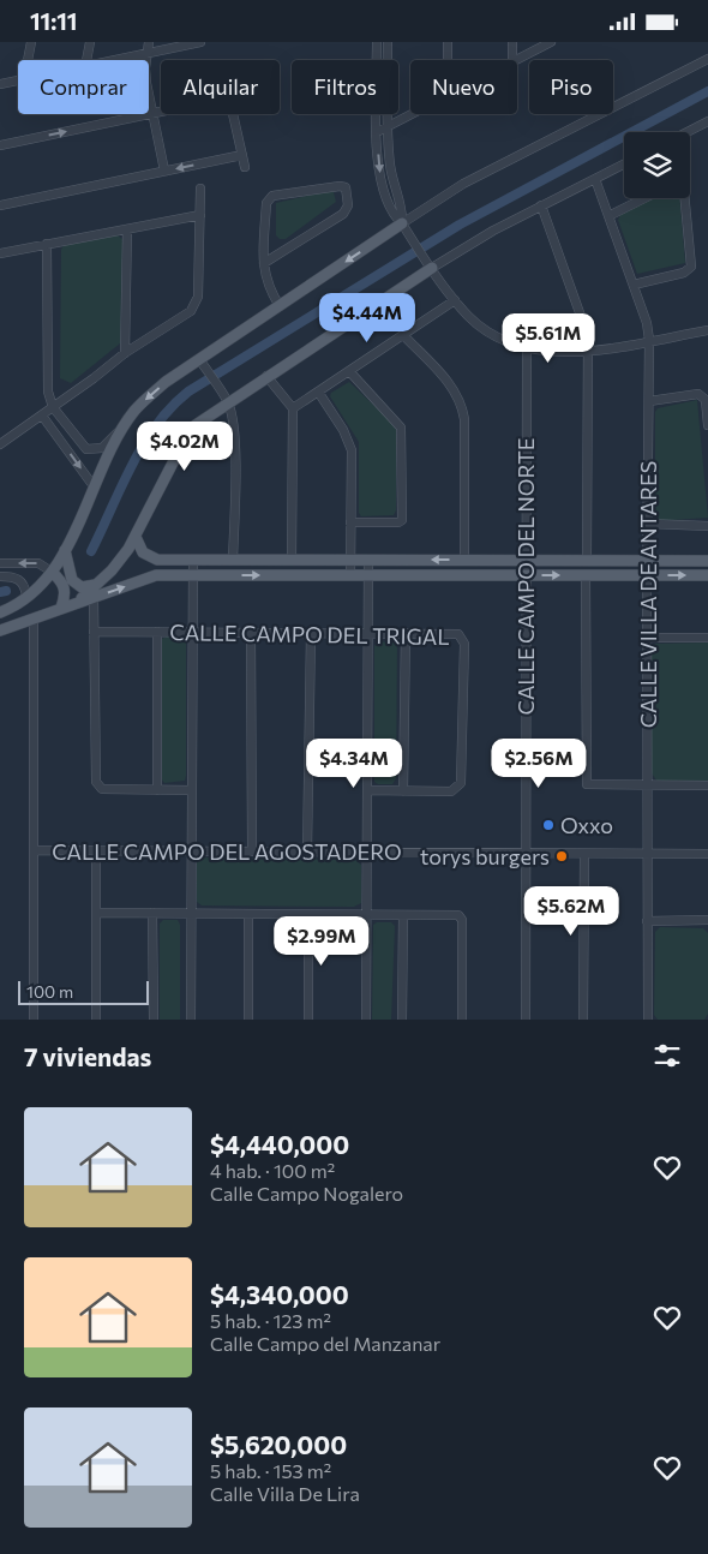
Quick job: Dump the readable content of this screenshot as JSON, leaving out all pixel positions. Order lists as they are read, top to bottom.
{
  "streets": {
    "street": [
      "CALLE CAMPO DEL NORTE",
      "CALLE VILLA DE ANTARES",
      "CALLE CAMPO DEL TRIGAL",
      "CALLE CAMPO DEL AGOSTADERO"
    ]
  },
  "crossings": [
    ["CALLE CAMPO DEL NORTE", "CALLE CAMPO DEL AGOSTADERO"],
    ["CALLE VILLA DE ANTARES", "CALLE CAMPO DEL AGOSTADERO"]
  ],
  "places": ["Oxxo", "torys burgers"],
  "scale_bar": "100 m",
  "page": {
    "status": "11:11",
    "chip": [
      "Comprar",
      "Alquilar",
      "Filtros",
      "Nuevo",
      "Piso"
    ],
    "price": [
      "$4.44M",
      "$5.61M",
      "$4.02M",
      "$4.34M",
      "$2.56M",
      "$5.62M",
      "$2.99M"
    ],
    "scale": "100 m",
    "heading": "7 viviendas",
    "list": [
      {
        "name": "$4,440,000",
        "note": "4 hab. · 100 m² · Calle Campo Nogalero"
      },
      {
        "name": "$4,340,000",
        "note": "5 hab. · 123 m² · Calle Campo del Manzanar"
      },
      {
        "name": "$5,620,000",
        "note": "5 hab. · 153 m² · Calle Villa De Lira"
      }
    ]
  }
}
